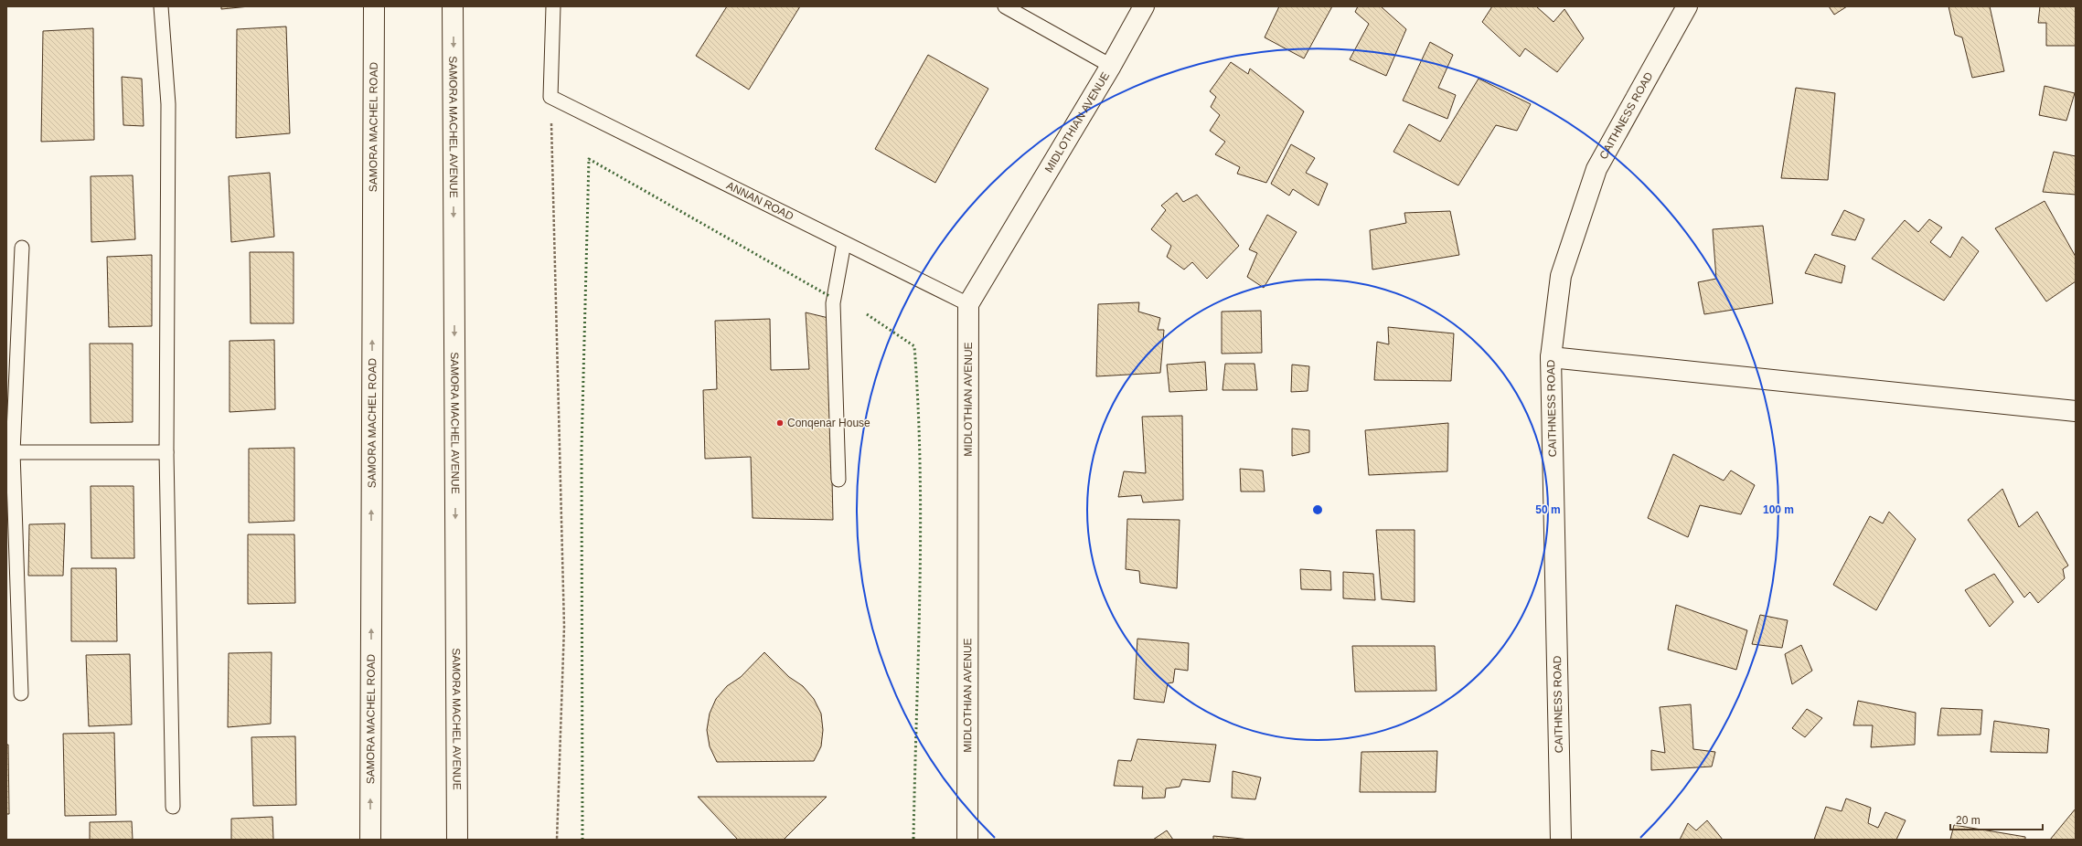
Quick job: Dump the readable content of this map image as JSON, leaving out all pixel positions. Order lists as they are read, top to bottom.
{
  "streets": {
    "main road": [
      "CAITHNESS ROAD",
      "MIDLOTHIAN AVENUE",
      "SAMORA MACHEL ROAD",
      "SAMORA MACHEL AVENUE"
    ],
    "lane": ["ANNAN ROAD"]
  },
  "crossings": [
    ["MIDLOTHIAN AVENUE", "ANNAN ROAD"]
  ],
  "one_way": ["SAMORA MACHEL ROAD", "SAMORA MACHEL AVENUE"],
  "places": ["Conqenar House"],
  "scale_bar": "20 m",
  "rings": ["50 m", "100 m"]
}
